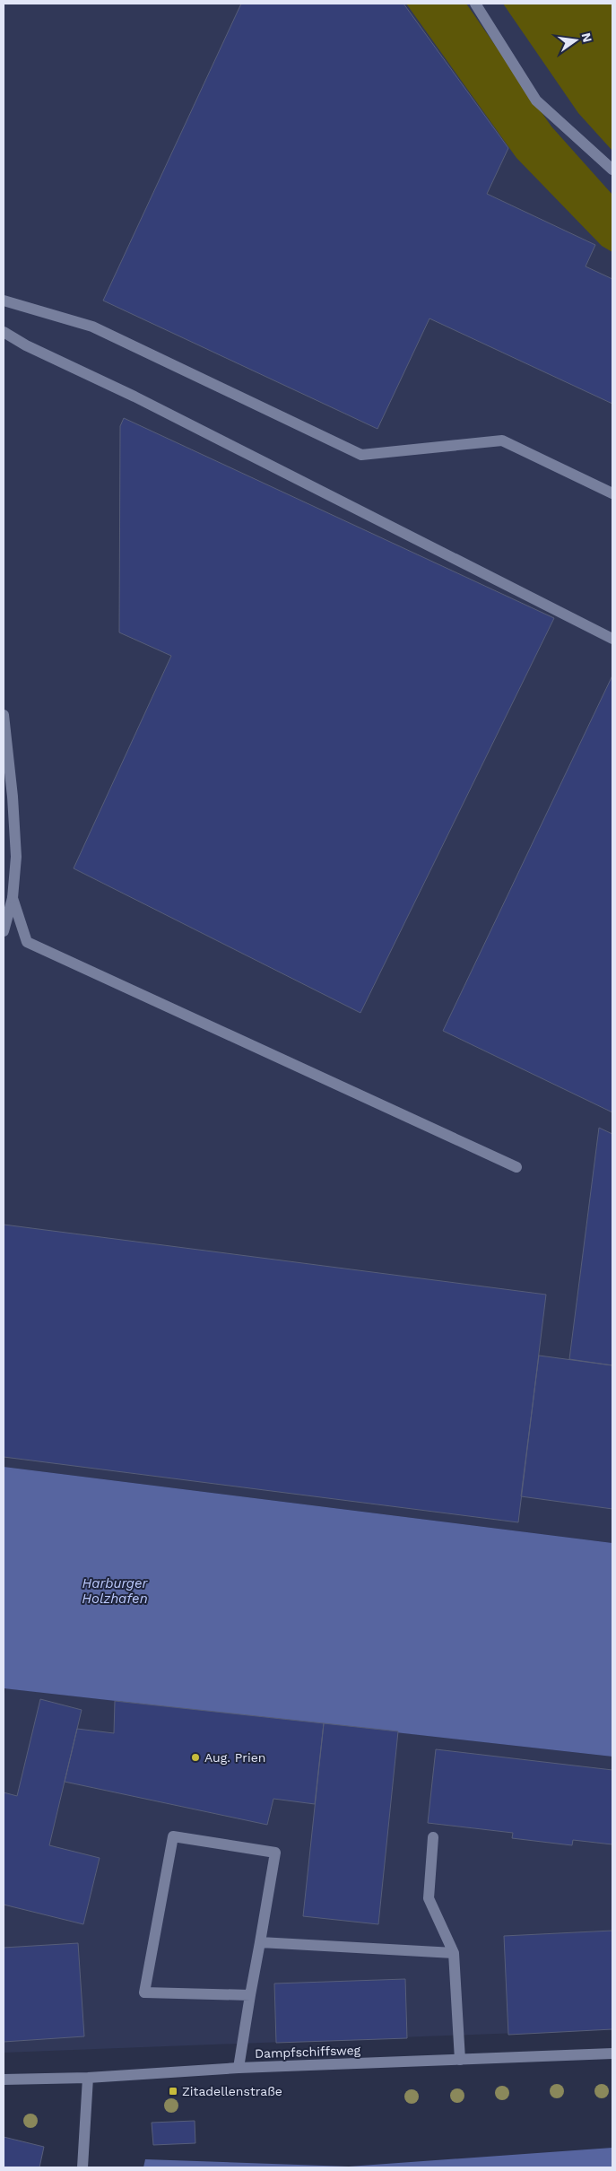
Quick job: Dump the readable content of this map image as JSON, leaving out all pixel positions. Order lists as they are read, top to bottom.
{
  "streets": {
    "street": ["Dampfschiffsweg"]
  },
  "water": ["Harburger Holzhafen"],
  "places": {
    "other": ["Aug. Prien"],
    "transit": ["Zitadellenstraße"]
  },
  "north": "right"
}
